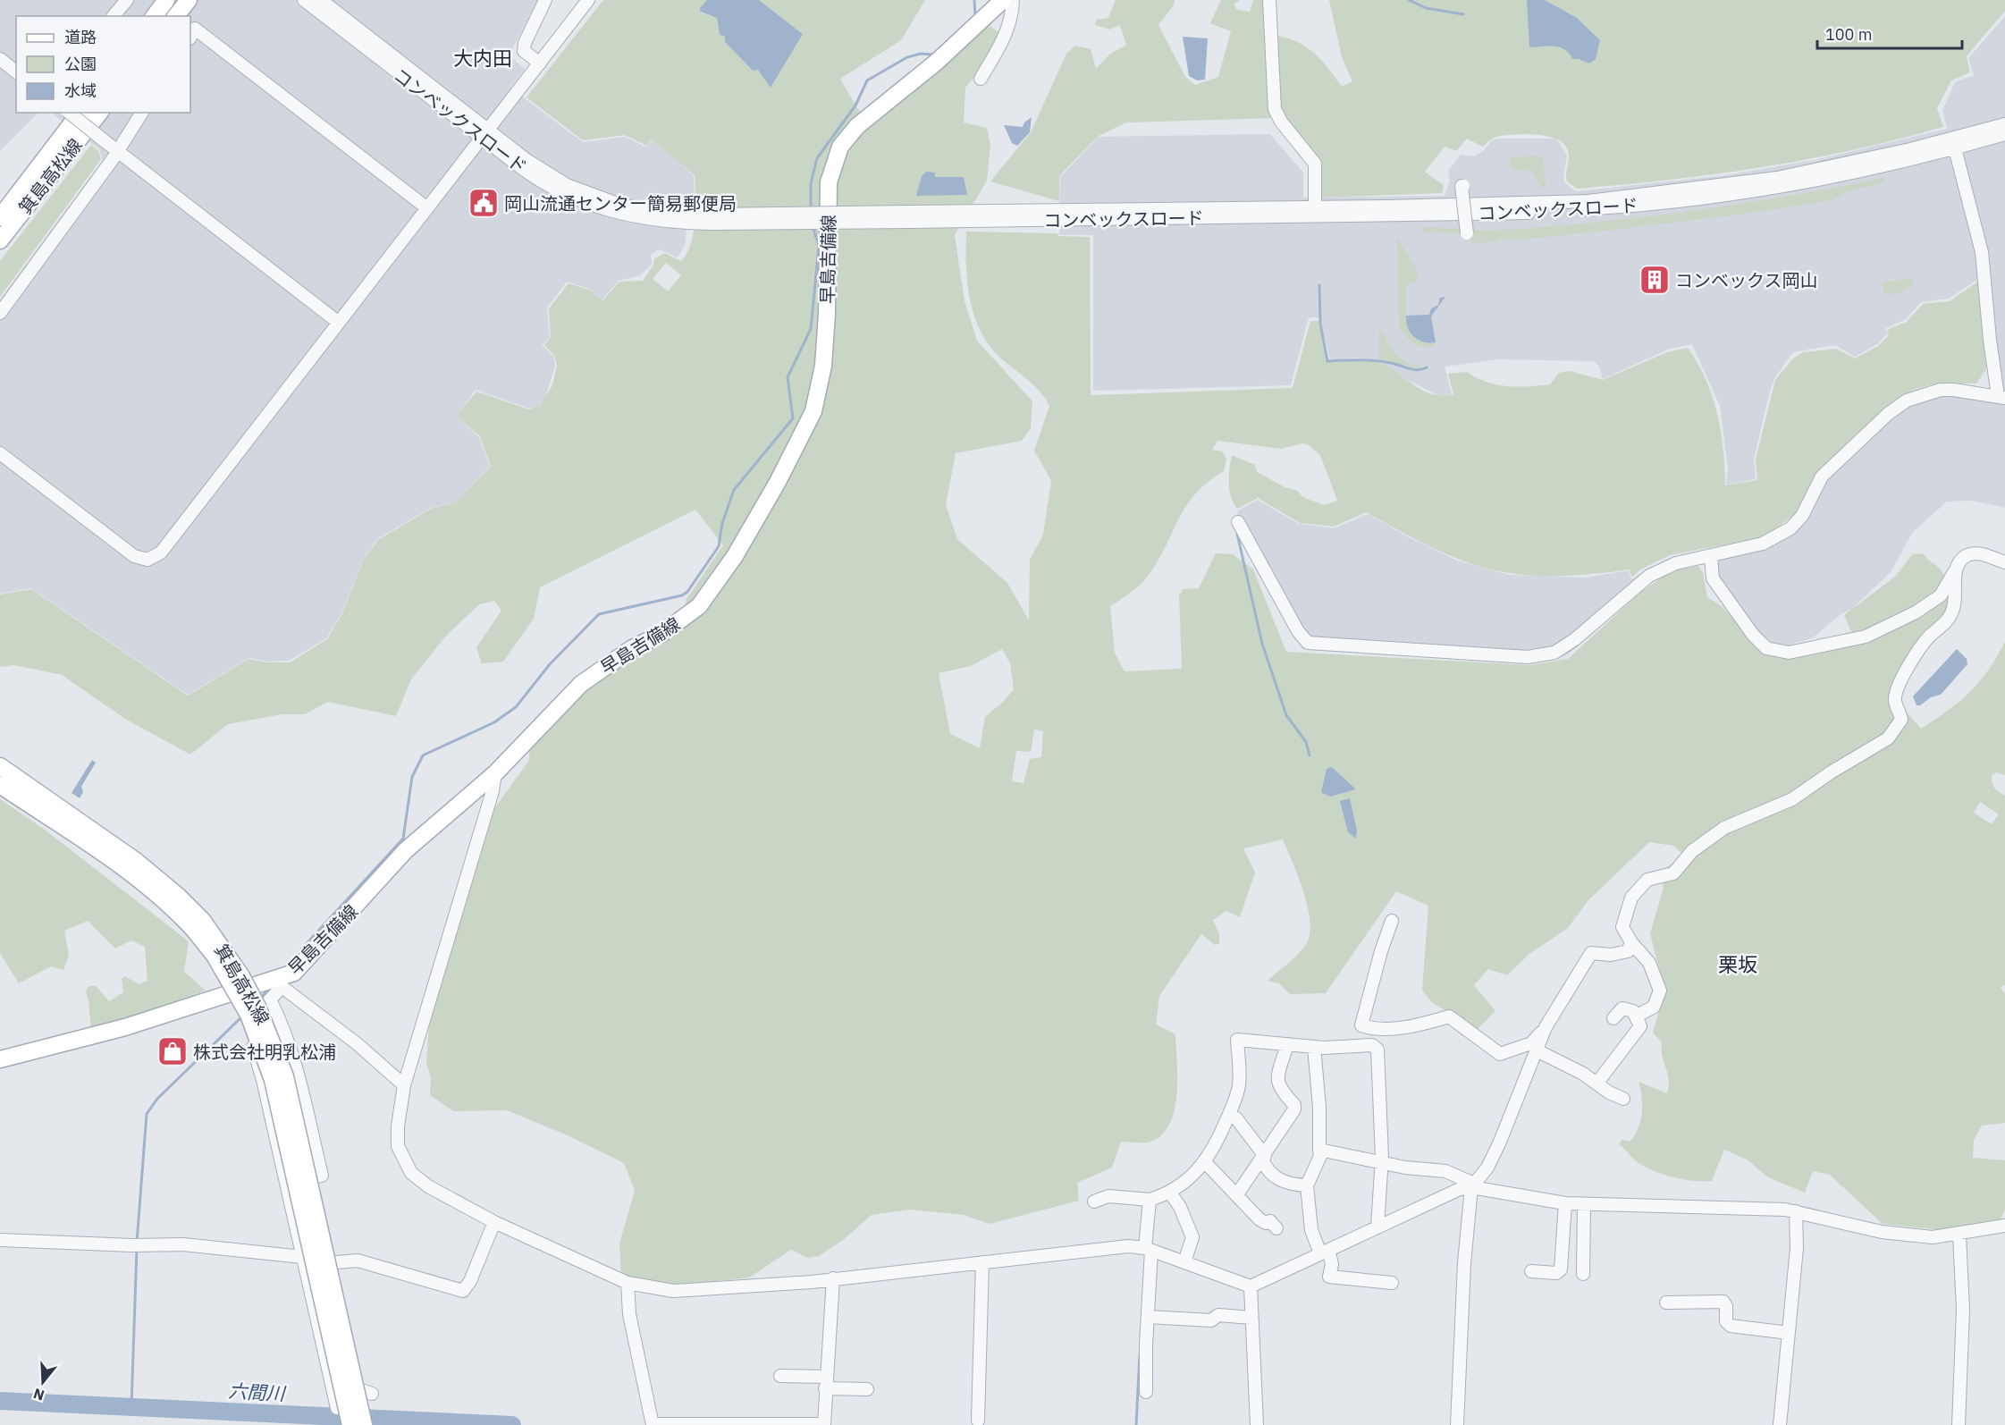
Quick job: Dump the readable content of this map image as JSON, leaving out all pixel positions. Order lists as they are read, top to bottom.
{
  "streets": {
    "main road": ["箕島高松線", "早島吉備線"],
    "street": ["コンベックスロード"]
  },
  "districts": ["大内田", "栗坂"],
  "water": ["六間川"],
  "places": {
    "public building": ["岡山流通センター簡易郵便局"],
    "building": ["コンベックス岡山"],
    "shop": ["株式会社明乳松浦"]
  },
  "legend": ["道路", "公園", "水域"],
  "scale_bar": "100 m",
  "north": "bottom"
}
